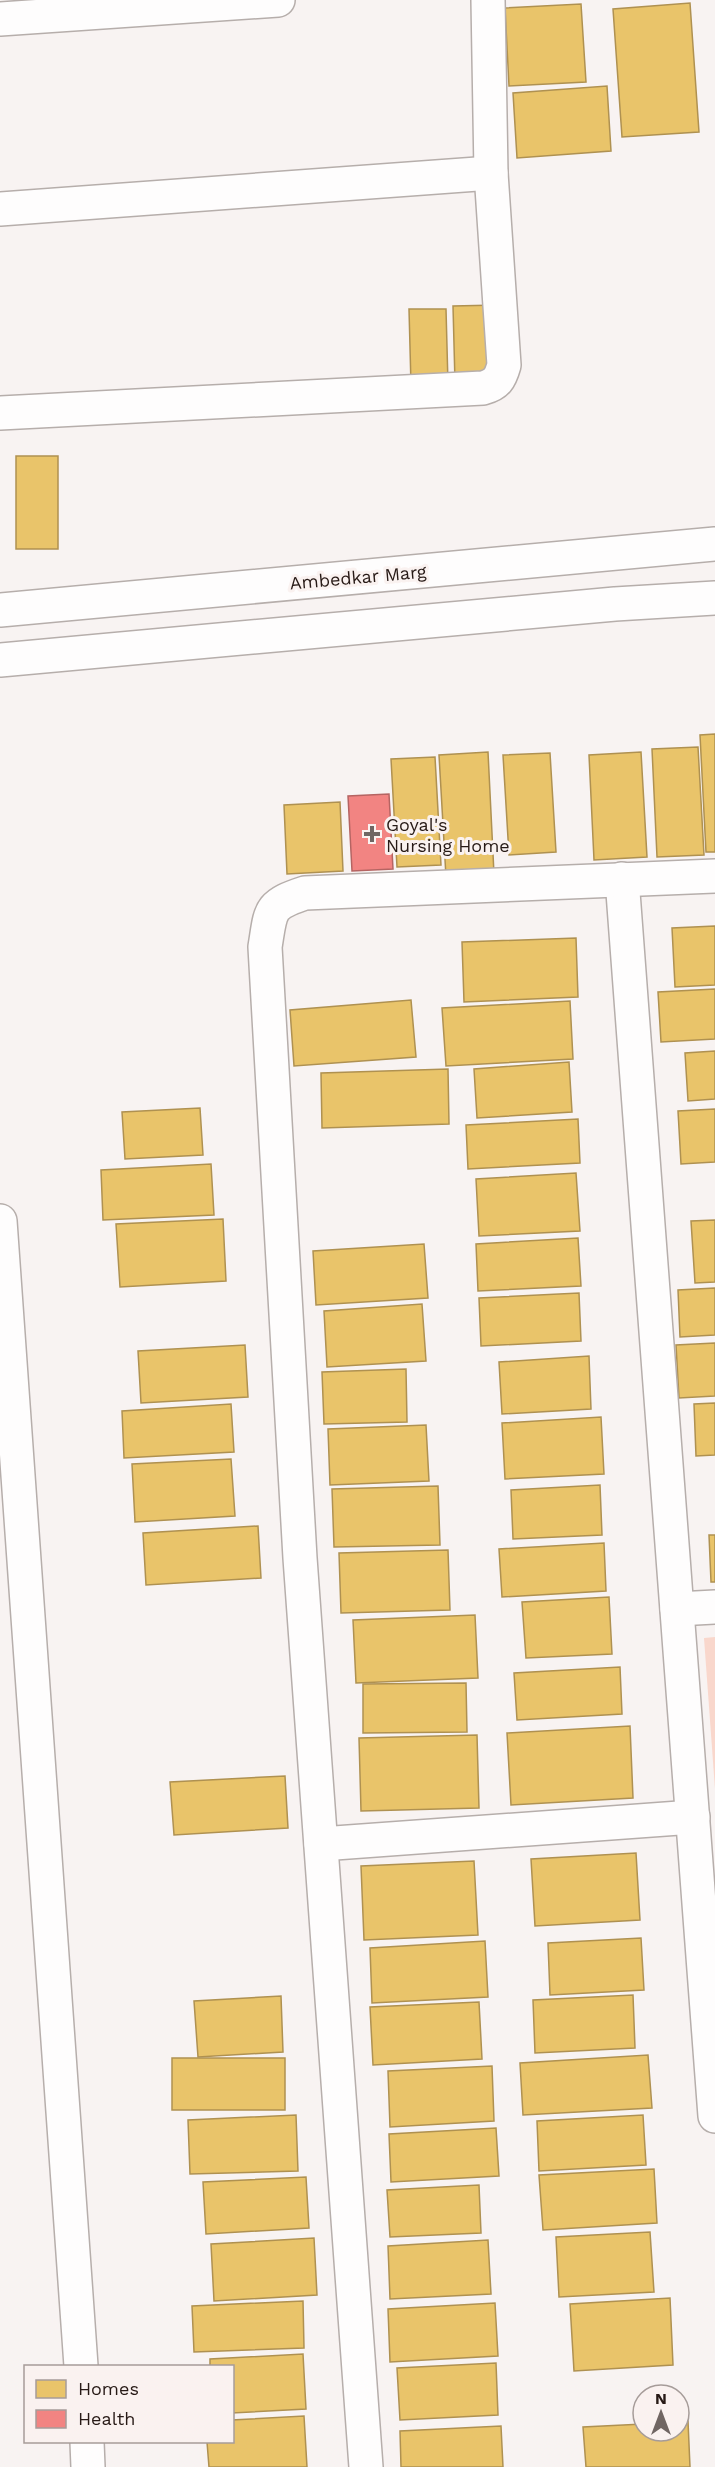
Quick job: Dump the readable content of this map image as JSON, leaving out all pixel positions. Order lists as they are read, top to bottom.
{
  "streets": {
    "street": ["Ambedkar Marg"]
  },
  "places": {
    "health": ["Goyal's Nursing Home"]
  },
  "legend": ["Homes", "Health"],
  "north": "top"
}
